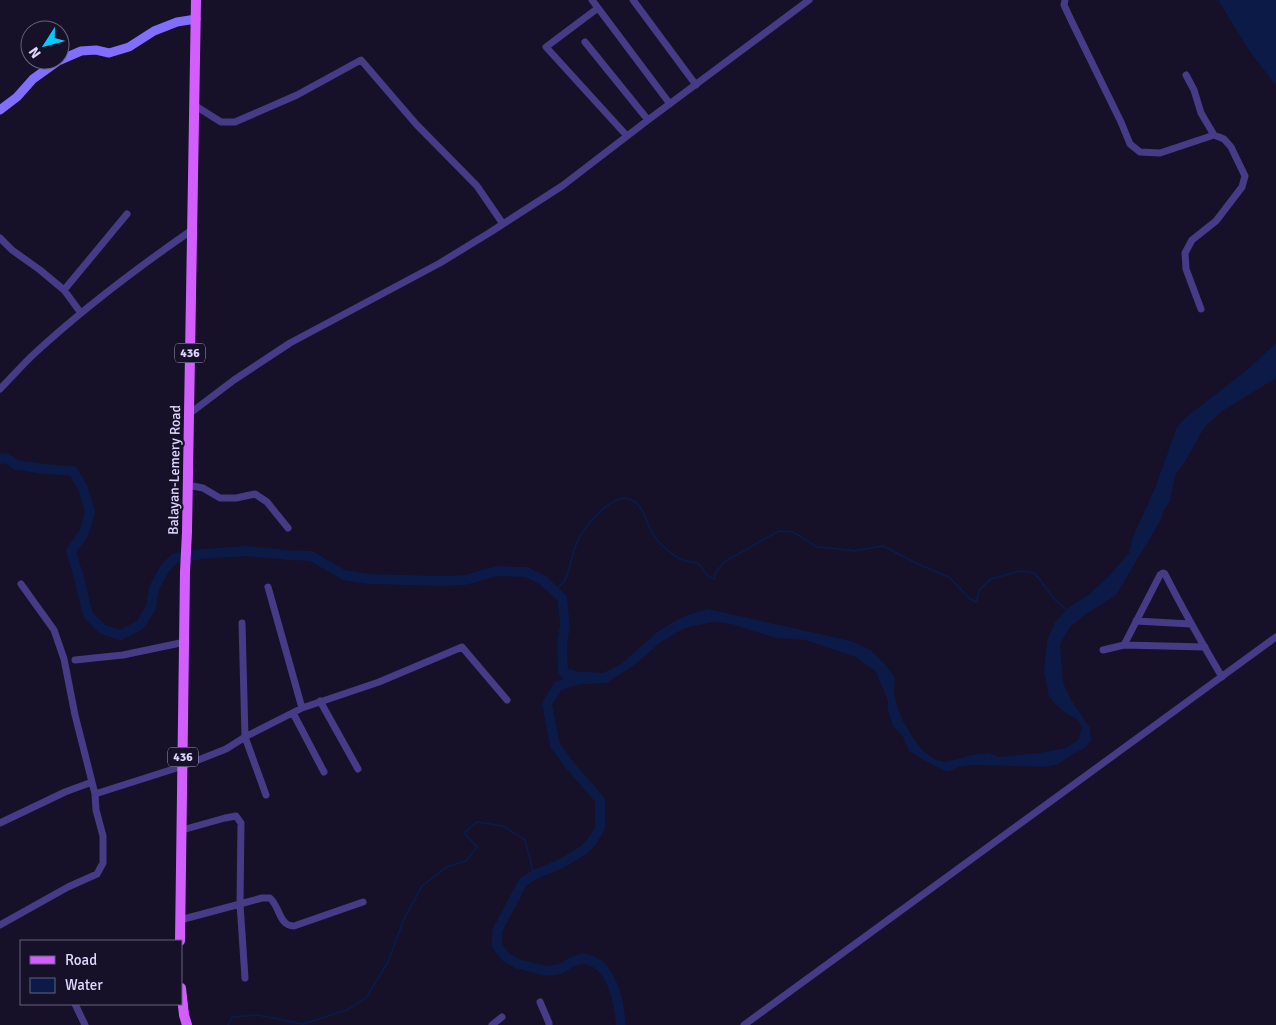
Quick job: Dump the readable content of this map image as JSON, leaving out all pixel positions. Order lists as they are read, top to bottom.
{
  "streets": {
    "main road": ["436", "Balayan-Lemery Road"]
  },
  "legend": ["Road", "Water"],
  "north": "bottom left"
}
